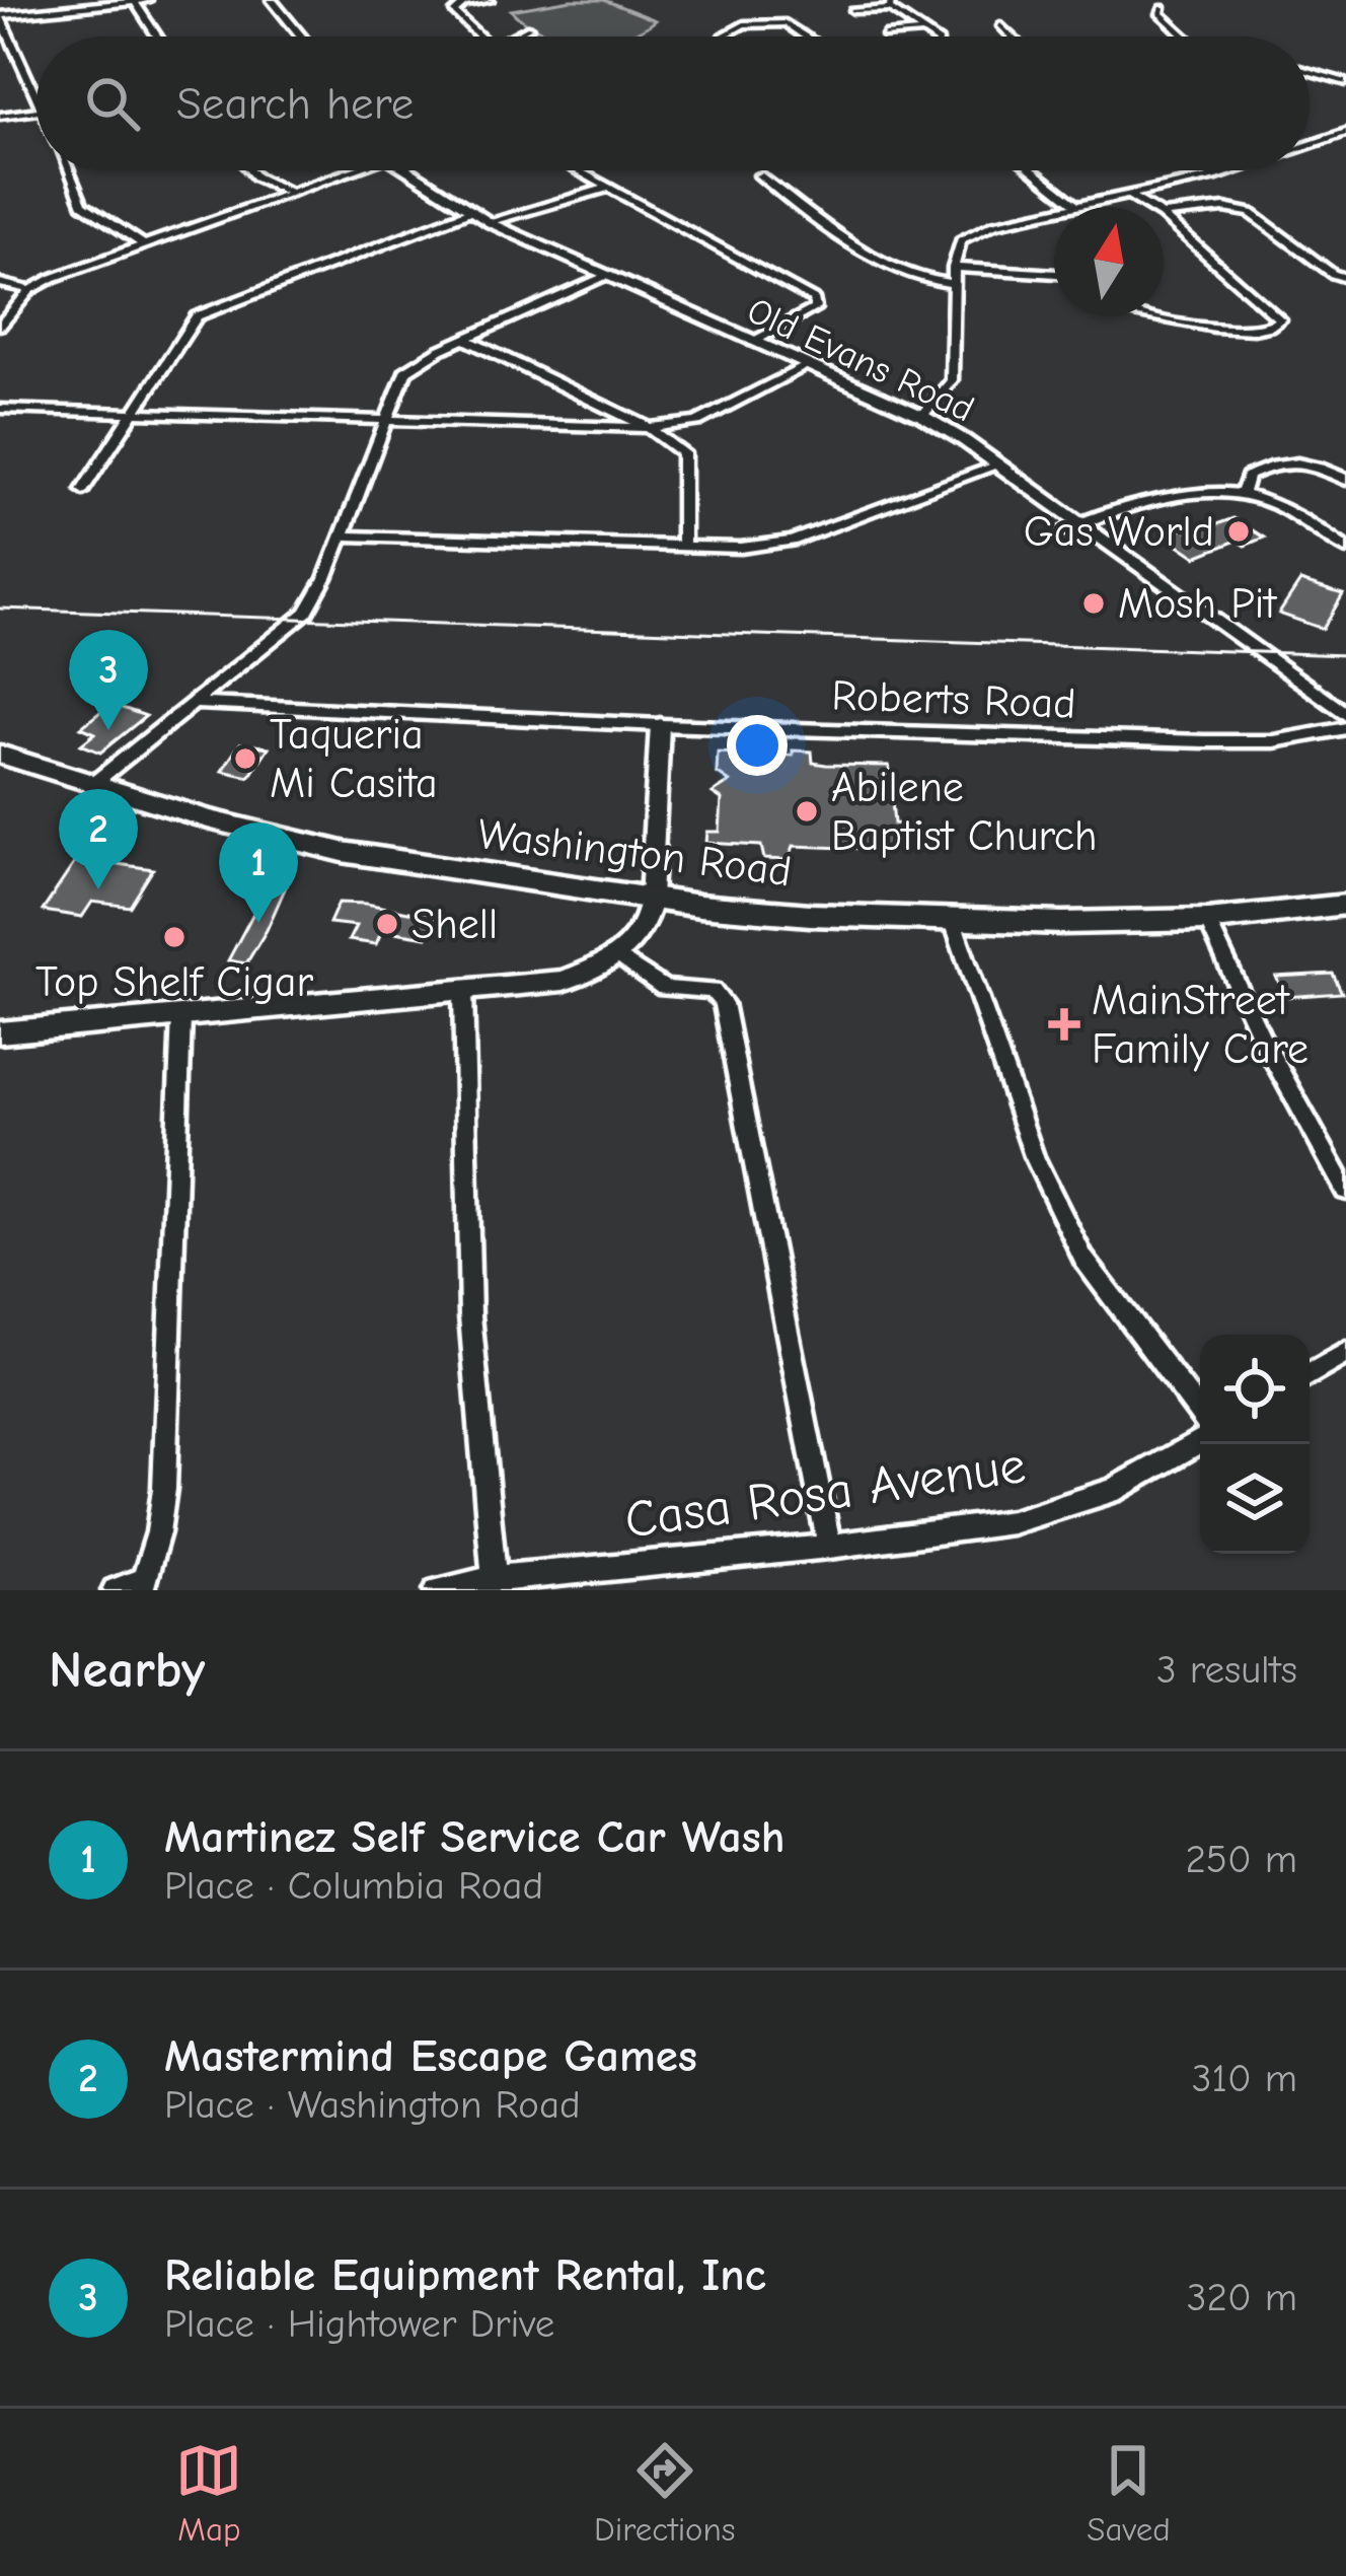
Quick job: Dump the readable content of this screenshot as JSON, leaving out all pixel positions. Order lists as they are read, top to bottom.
{
  "streets": {
    "main road": ["Washington Road"],
    "street": ["Old Evans Road", "Roberts Road", "Casa Rosa Avenue"]
  },
  "places": {
    "other": [
      "Gas World",
      "Mosh Pit",
      "Taqueria Mi Casita",
      "Abilene Baptist Church",
      "Shell",
      "Top Shelf Cigar"
    ],
    "health": ["MainStreet Family Care"]
  },
  "north": "top",
  "page": {
    "search": "Search here",
    "pins": ["3", "2", "1"],
    "heading": ["Nearby", "3 results"],
    "list": [
      {
        "mark": "1",
        "name": "Martinez Self Service Car Wash",
        "note": "Place · Columbia Road",
        "value": "250 m"
      },
      {
        "mark": "2",
        "name": "Mastermind Escape Games",
        "note": "Place · Washington Road",
        "value": "310 m"
      },
      {
        "mark": "3",
        "name": "Reliable Equipment Rental, Inc",
        "note": "Place · Hightower Drive",
        "value": "320 m"
      }
    ],
    "nav": ["Map", "Directions", "Saved"]
  }
}
